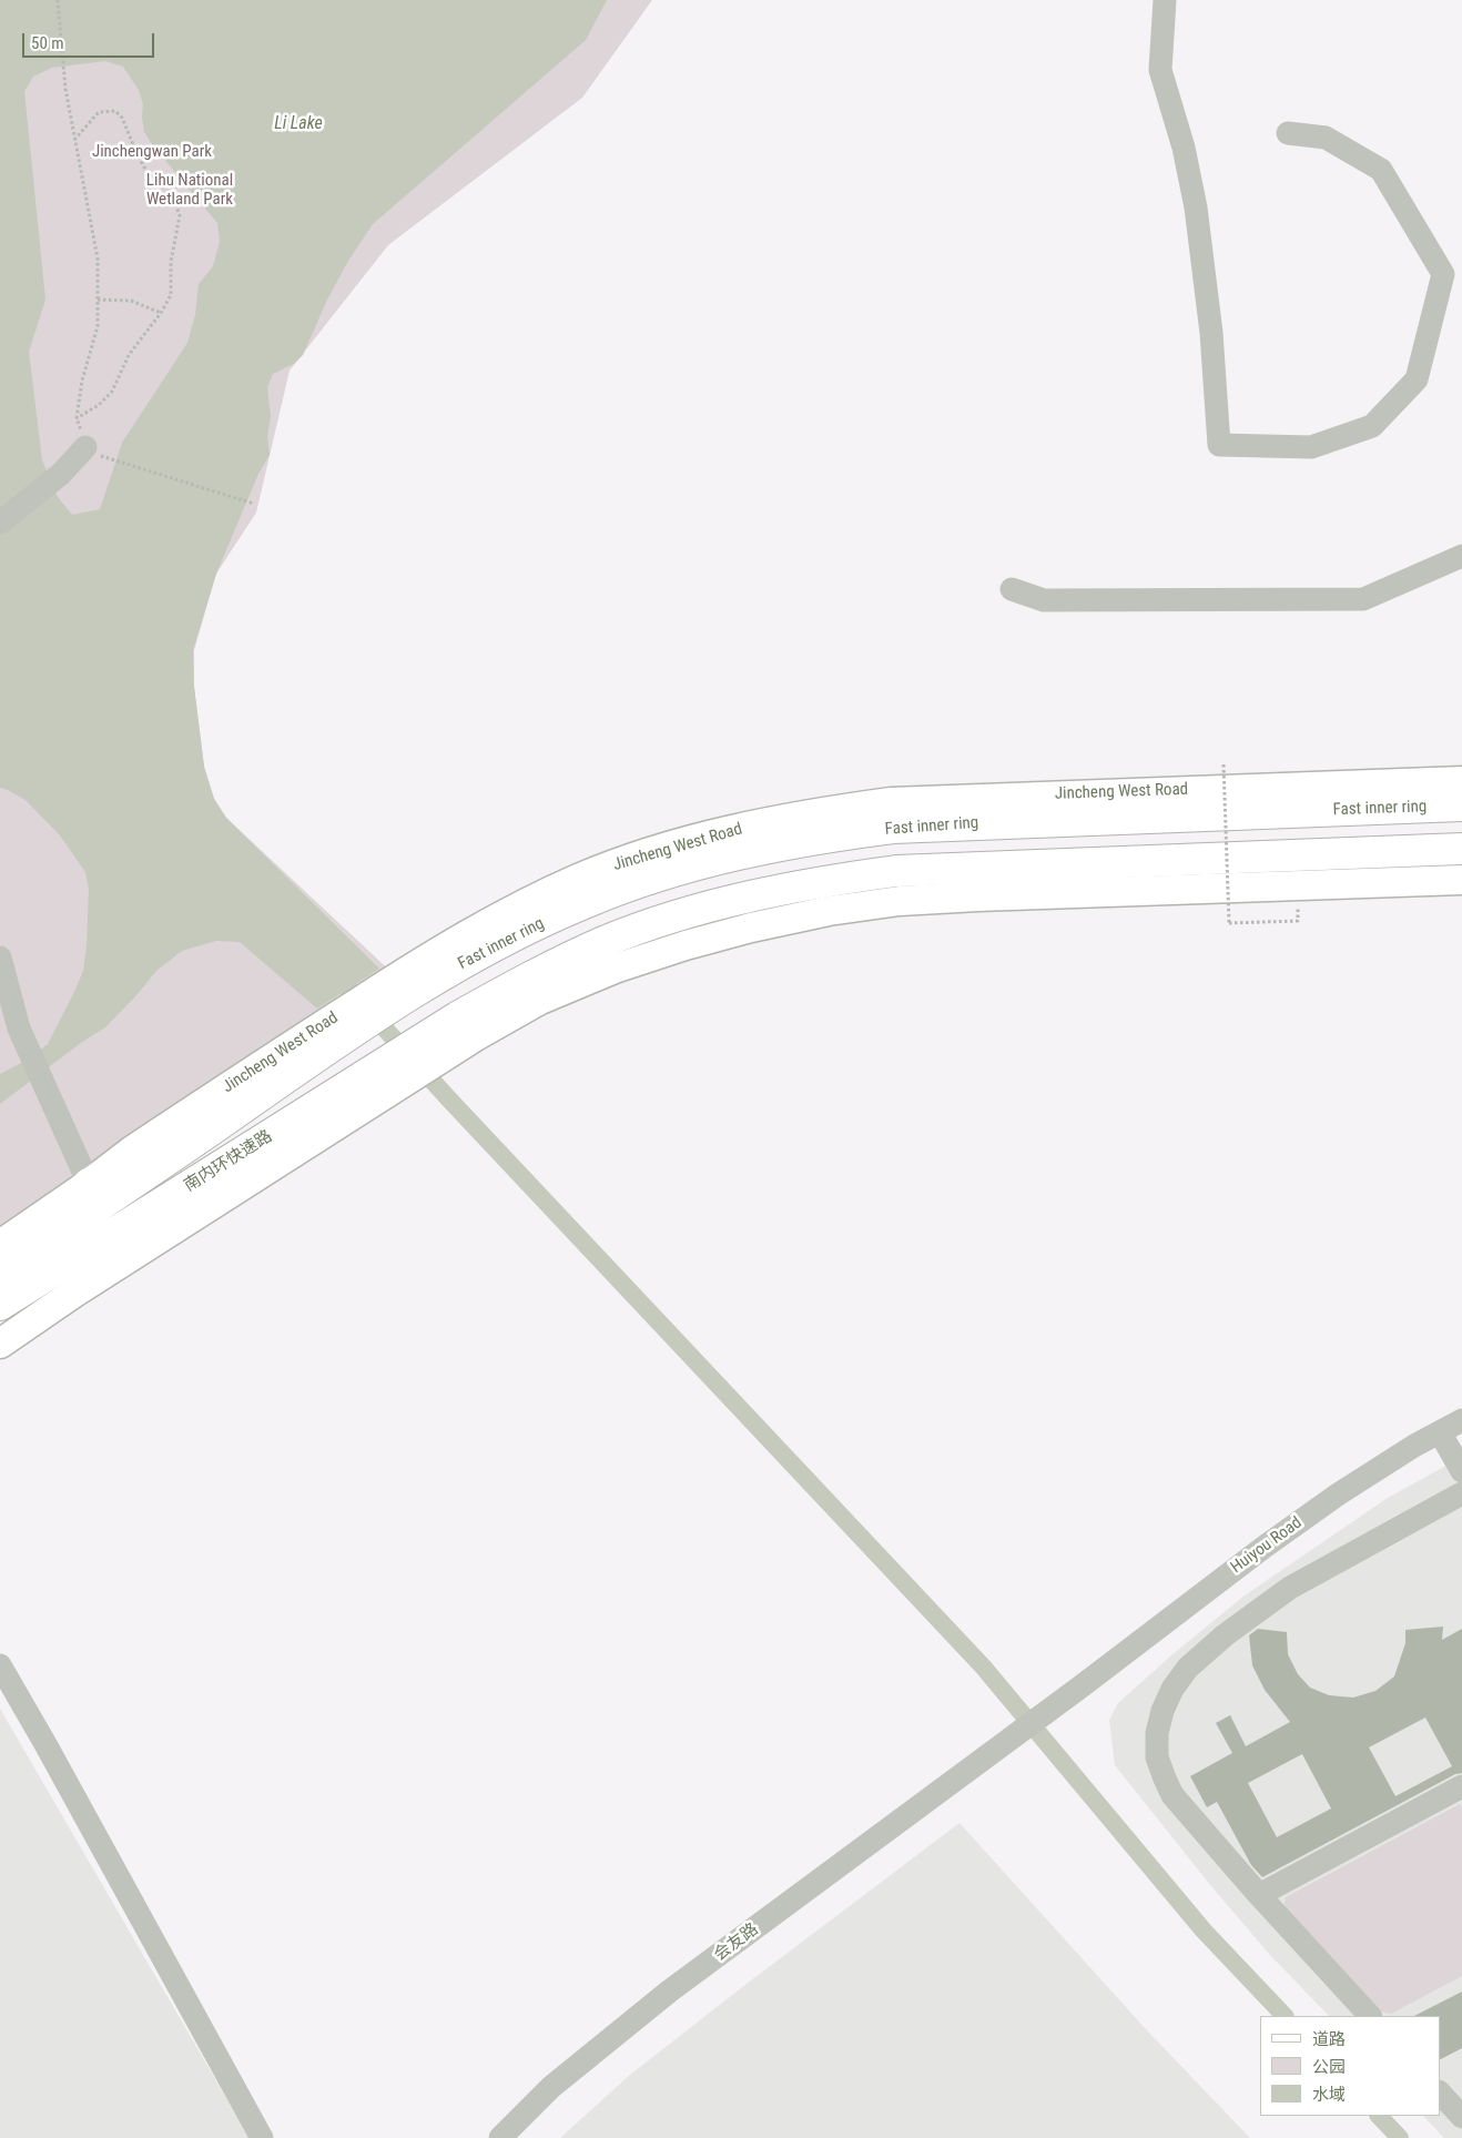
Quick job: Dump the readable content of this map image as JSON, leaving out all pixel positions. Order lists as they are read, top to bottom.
{
  "streets": {
    "highway": ["Fast inner ring", "南内环快速路"],
    "main road": ["Jincheng West Road"],
    "street": ["Huiyou Road", "会友路"]
  },
  "crossings": [
    ["Jincheng West Road", "Fast inner ring"],
    ["Jincheng West Road", "南内环快速路"],
    ["Fast inner ring", "南内环快速路"],
    ["Huiyou Road", "会友路"]
  ],
  "water": ["Li Lake"],
  "parks": ["Jinchengwan Park", "Lihu National Wetland Park"],
  "legend": ["道路", "公园", "水域"],
  "scale_bar": "50 m"
}
